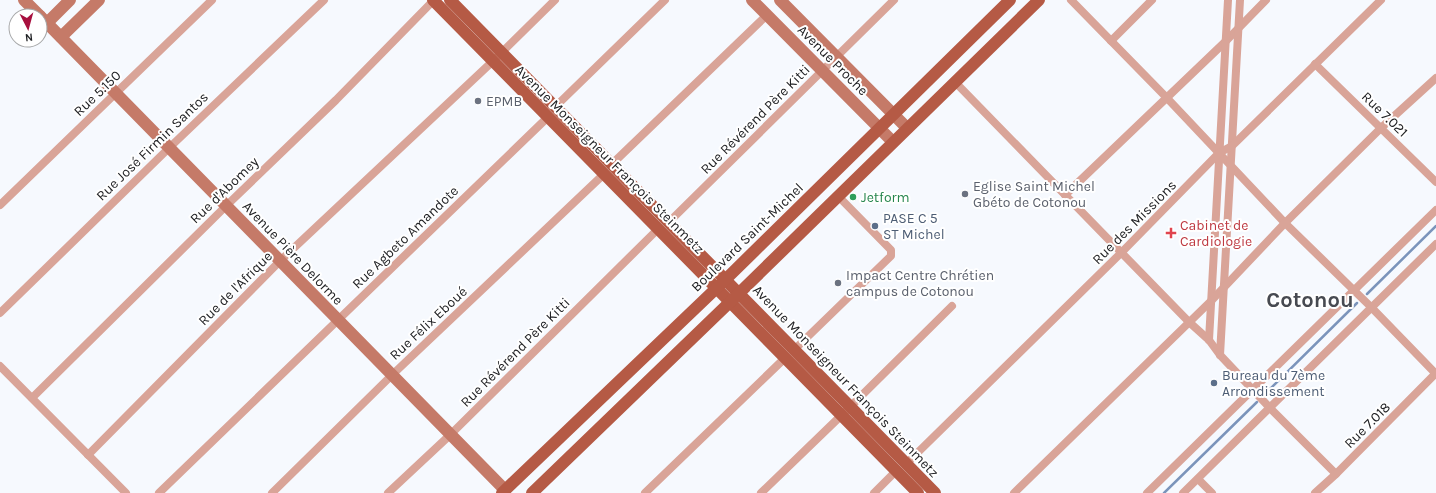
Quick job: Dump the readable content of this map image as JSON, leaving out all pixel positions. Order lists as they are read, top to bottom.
{
  "streets": {
    "main road": [
      "Avenue Proche",
      "Avenue Monseigneur François Steinmetz",
      "Boulevard Saint-Michel",
      "Avenue Pière Delorme"
    ],
    "street": [
      "Rue 5.150",
      "Rue 7.021",
      "Rue Révérend Père Kitti",
      "Rue José Firmin Santos",
      "Rue d'Abomey",
      "Rue des Missions",
      "Rue Agbeto Amandote",
      "Rue de l'Afrique",
      "Rue Félix Eboué",
      "Rue 7.018"
    ]
  },
  "crossings": [
    ["Avenue Proche", "Rue Révérend Père Kitti"],
    ["Avenue Proche", "Boulevard Saint-Michel"],
    ["Rue 5.150", "Avenue Pière Delorme"],
    ["Rue 7.021", "Rue des Missions"],
    ["Rue Révérend Père Kitti", "Avenue Monseigneur François Steinmetz"],
    ["Rue Révérend Père Kitti", "Avenue Pière Delorme"],
    ["Rue José Firmin Santos", "Avenue Pière Delorme"],
    ["Avenue Monseigneur François Steinmetz", "Rue d'Abomey"],
    ["Avenue Monseigneur François Steinmetz", "Rue des Missions"],
    ["Avenue Monseigneur François Steinmetz", "Rue Agbeto Amandote"],
    ["Avenue Monseigneur François Steinmetz", "Boulevard Saint-Michel"],
    ["Avenue Monseigneur François Steinmetz", "Rue de l'Afrique"],
    ["Avenue Monseigneur François Steinmetz", "Rue Félix Eboué"],
    ["Rue d'Abomey", "Avenue Pière Delorme"],
    ["Rue Agbeto Amandote", "Avenue Pière Delorme"],
    ["Boulevard Saint-Michel", "Avenue Pière Delorme"],
    ["Avenue Pière Delorme", "Rue de l'Afrique"],
    ["Avenue Pière Delorme", "Rue Félix Eboué"]
  ],
  "districts": ["Cotonou"],
  "places": {
    "other": [
      "EPMB",
      "Eglise Saint Michel Gbéto de Cotonou",
      "Jetform",
      "PASE C 5 ST Michel",
      "Impact Centre Chrétien campus de Cotonou",
      "Bureau du 7ème Arrondissement"
    ],
    "health": ["Cabinet de Cardiologie"]
  },
  "north": "bottom"
}
